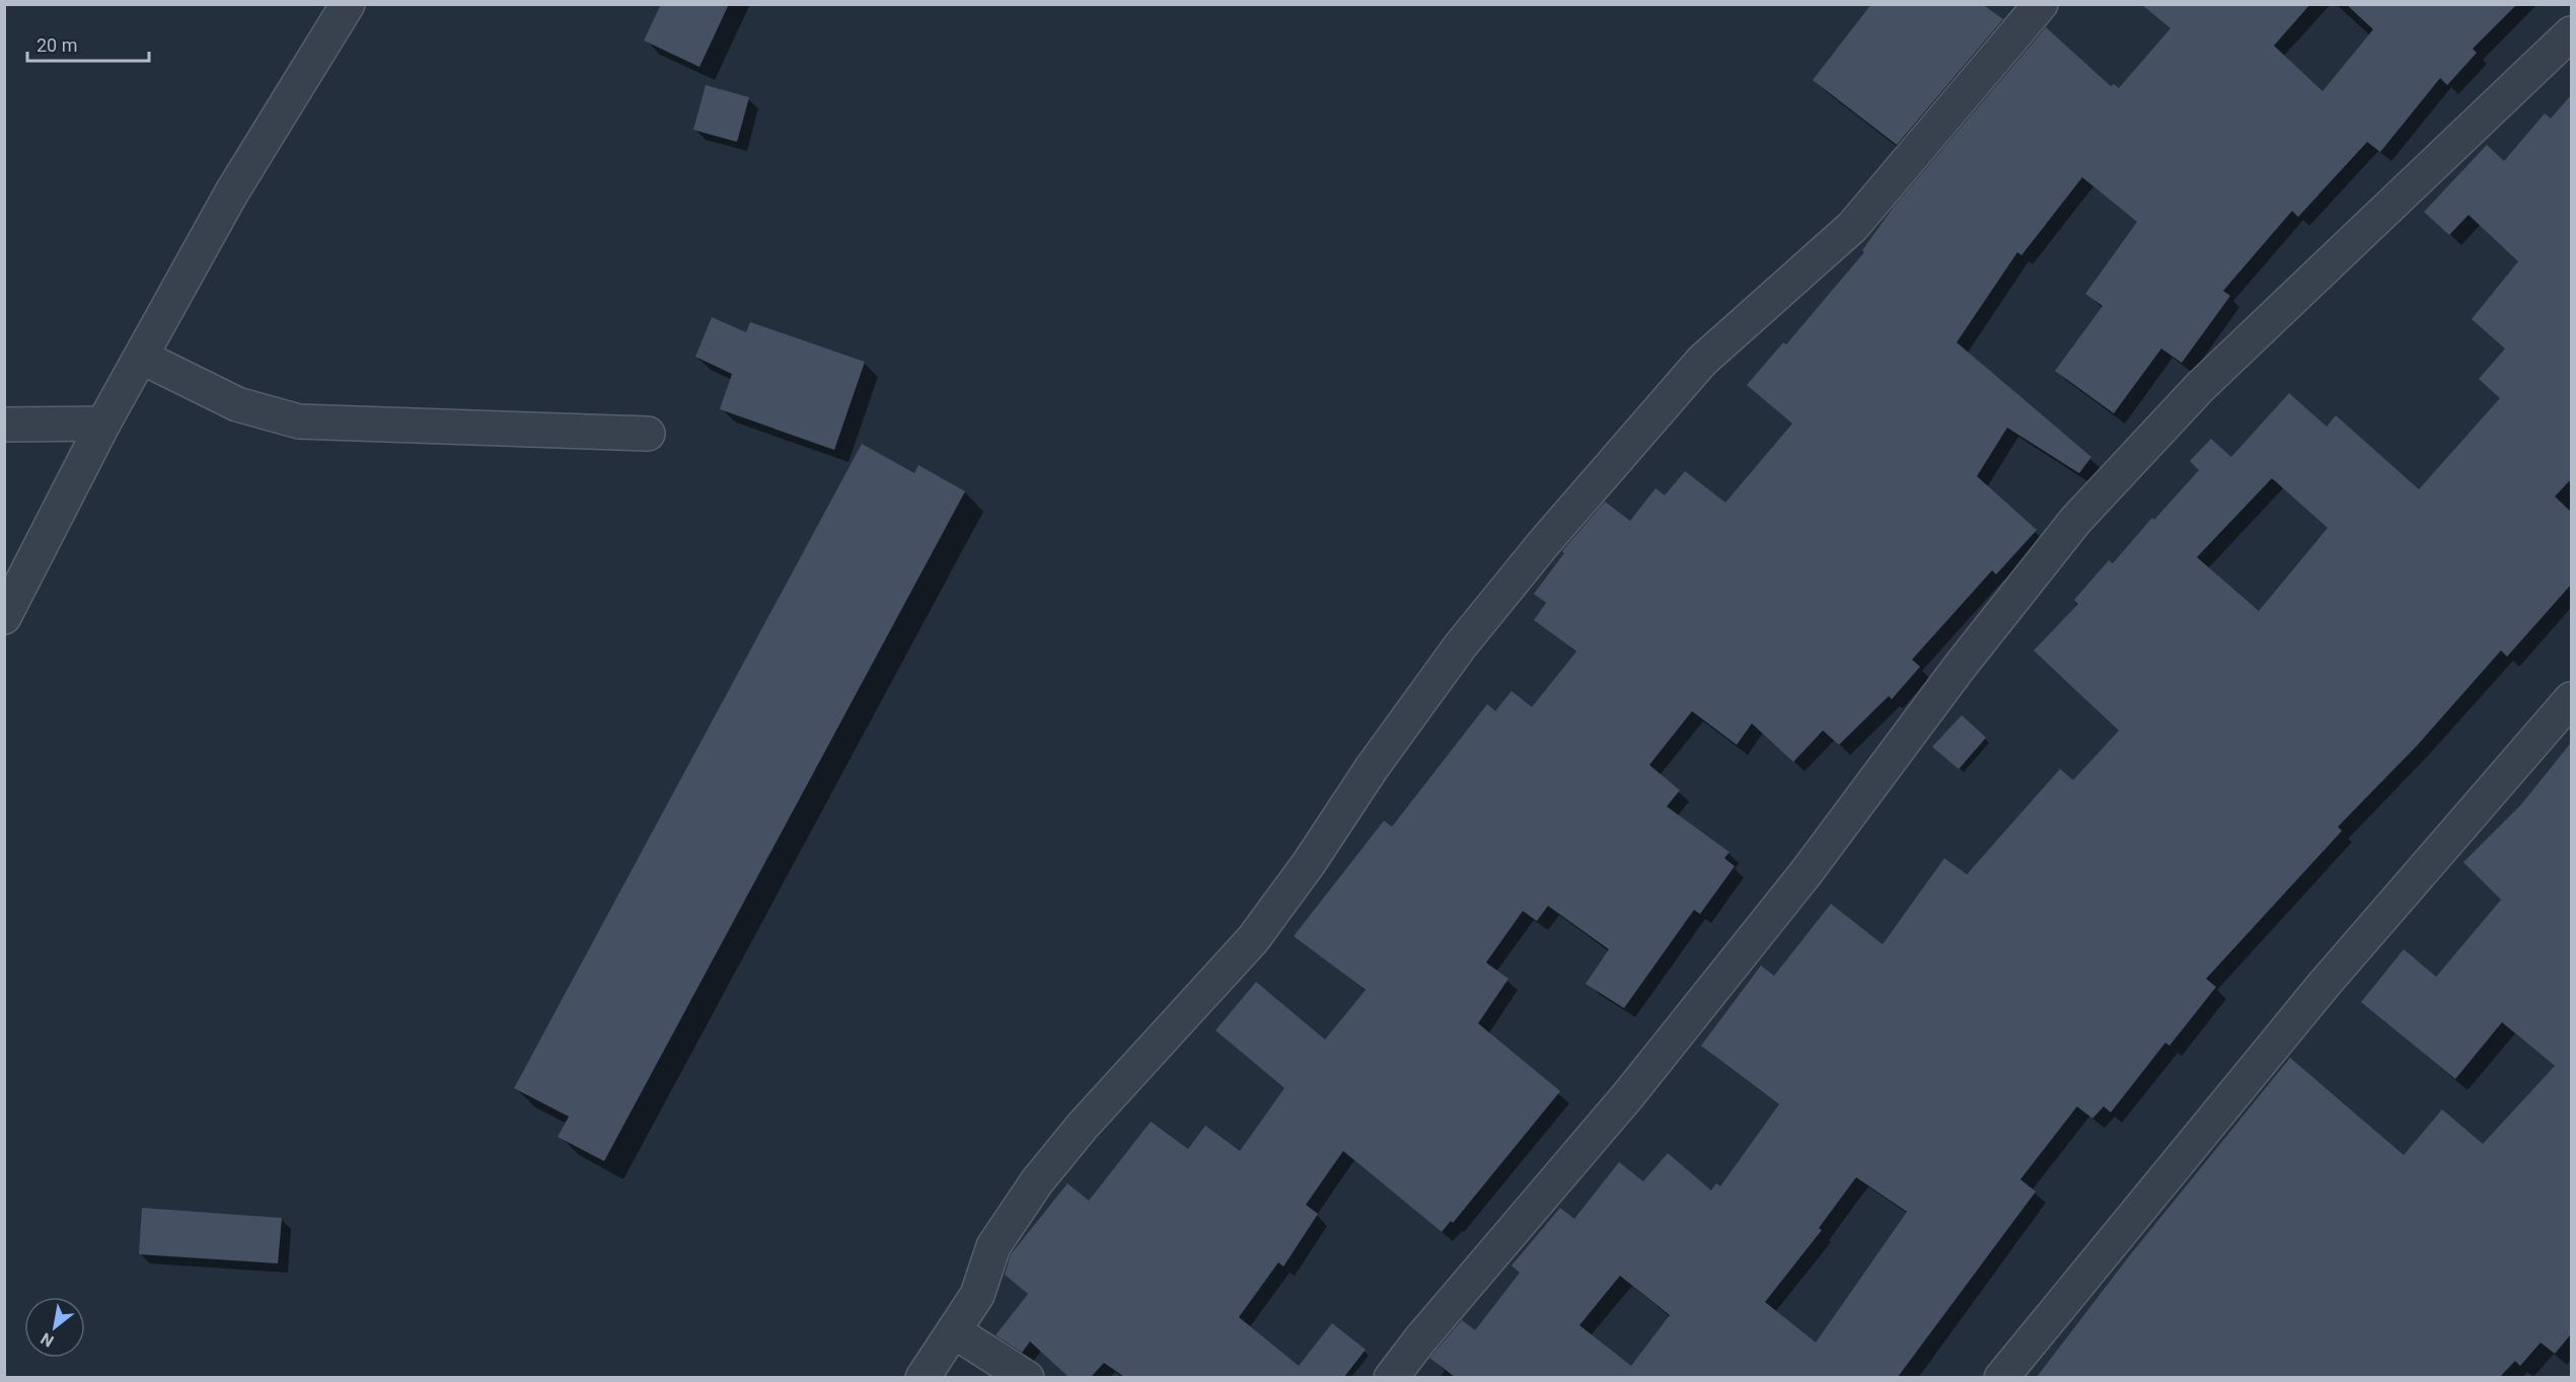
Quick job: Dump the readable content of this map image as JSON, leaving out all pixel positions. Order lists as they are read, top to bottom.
{
  "scale_bar": "20 m",
  "north": "bottom left"
}
